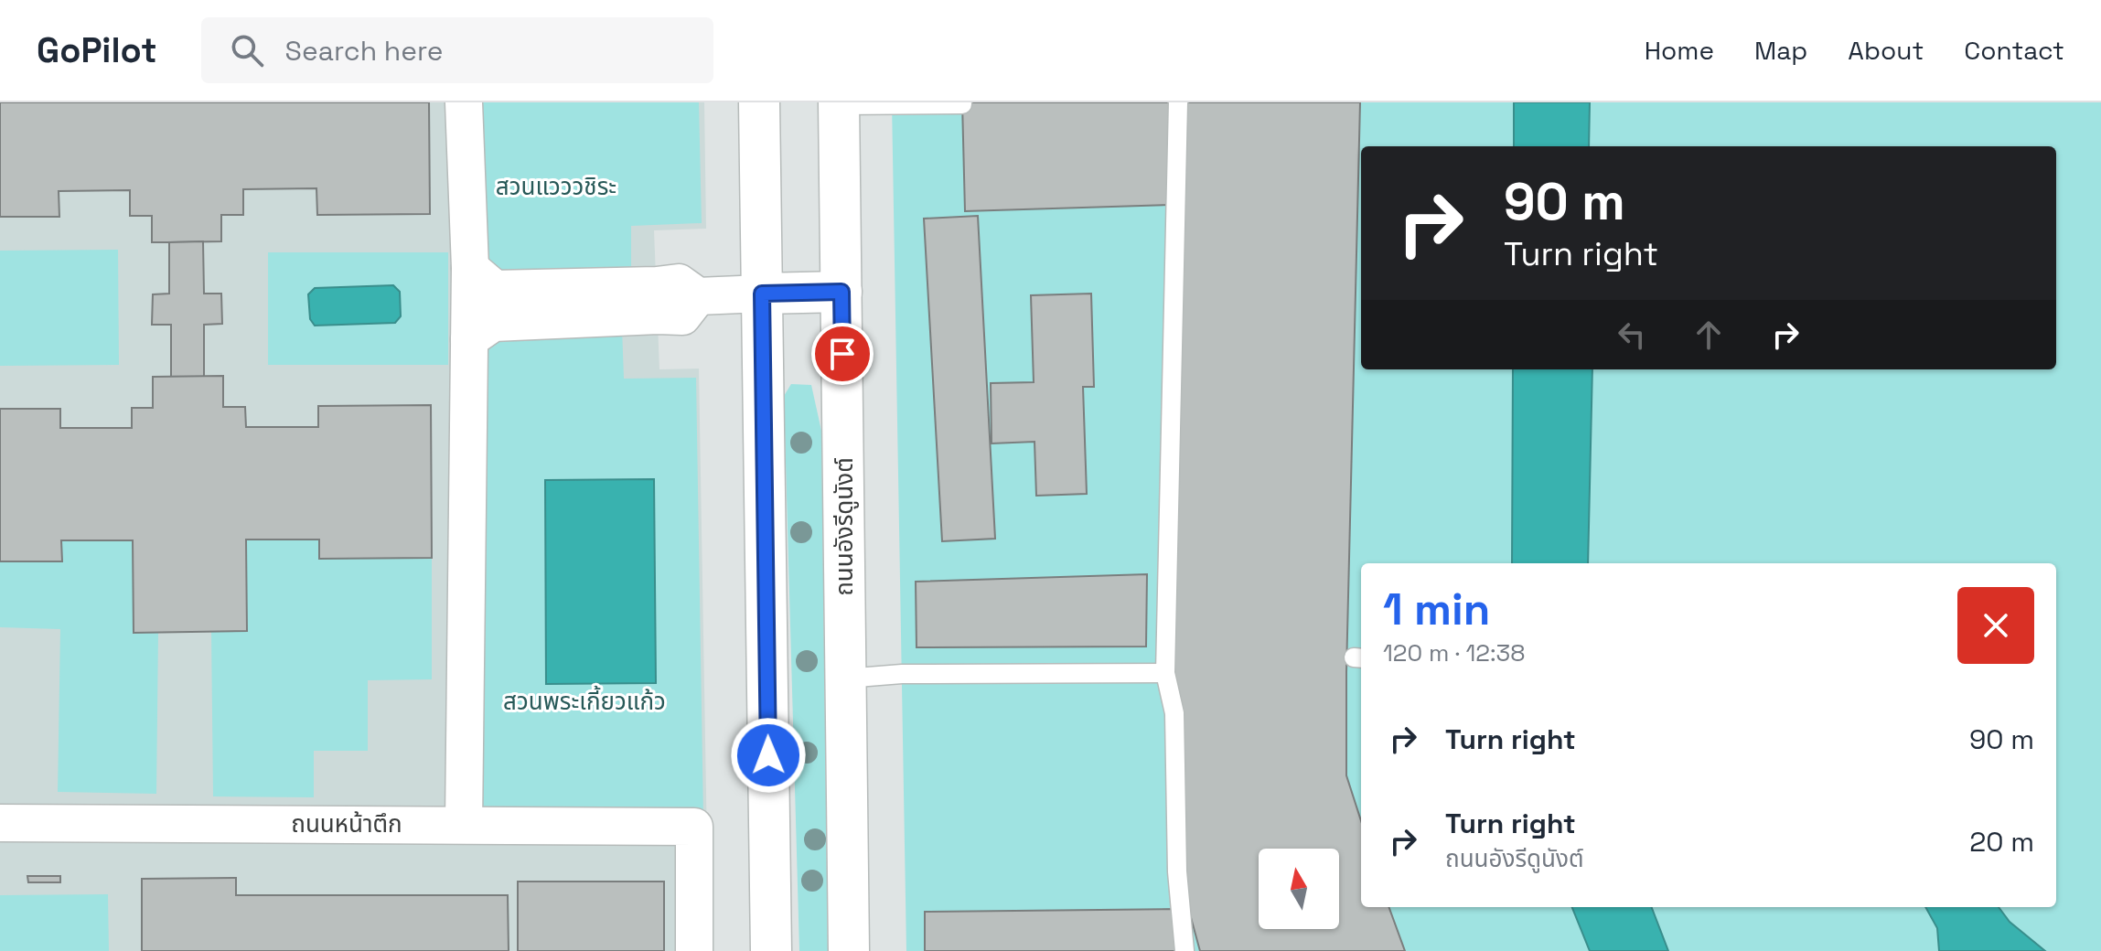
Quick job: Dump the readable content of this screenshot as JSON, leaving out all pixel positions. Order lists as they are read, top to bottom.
{
  "streets": {
    "main road": ["ถนนอังรีดูนังต์"],
    "street": ["ถนนหน้าตึก"]
  },
  "parks": ["สวนแวววชิระ", "สวนพระเกี้ยวแก้ว"],
  "north": "top",
  "page": {
    "header": "GoPilot",
    "search": "Search here",
    "nav": [
      "Home",
      "Map",
      "About",
      "Contact"
    ],
    "turn": ["90 m", "Turn right"],
    "heading": ["1 min", "120 m · 12:38"],
    "list": [
      {
        "name": "Turn right",
        "value": "90 m"
      },
      {
        "name": "Turn right",
        "note": "ถนนอังรีดูนังต์",
        "value": "20 m"
      }
    ]
  }
}
